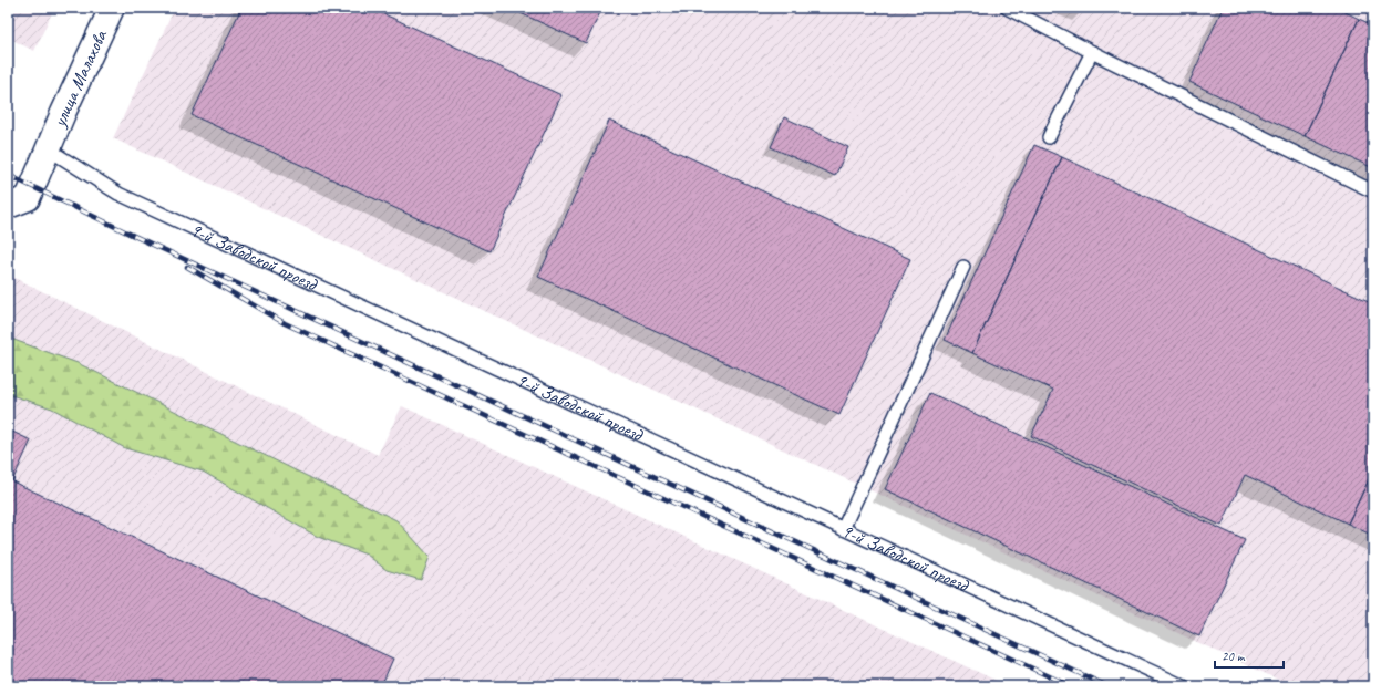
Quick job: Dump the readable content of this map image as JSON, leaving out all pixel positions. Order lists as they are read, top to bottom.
{
  "streets": {
    "street": ["улица Малахова"],
    "lane": ["9-й Заводской проезд"]
  },
  "crossings": [
    ["улица Малахова", "9-й Заводской проезд"]
  ],
  "scale_bar": "20 m"
}
